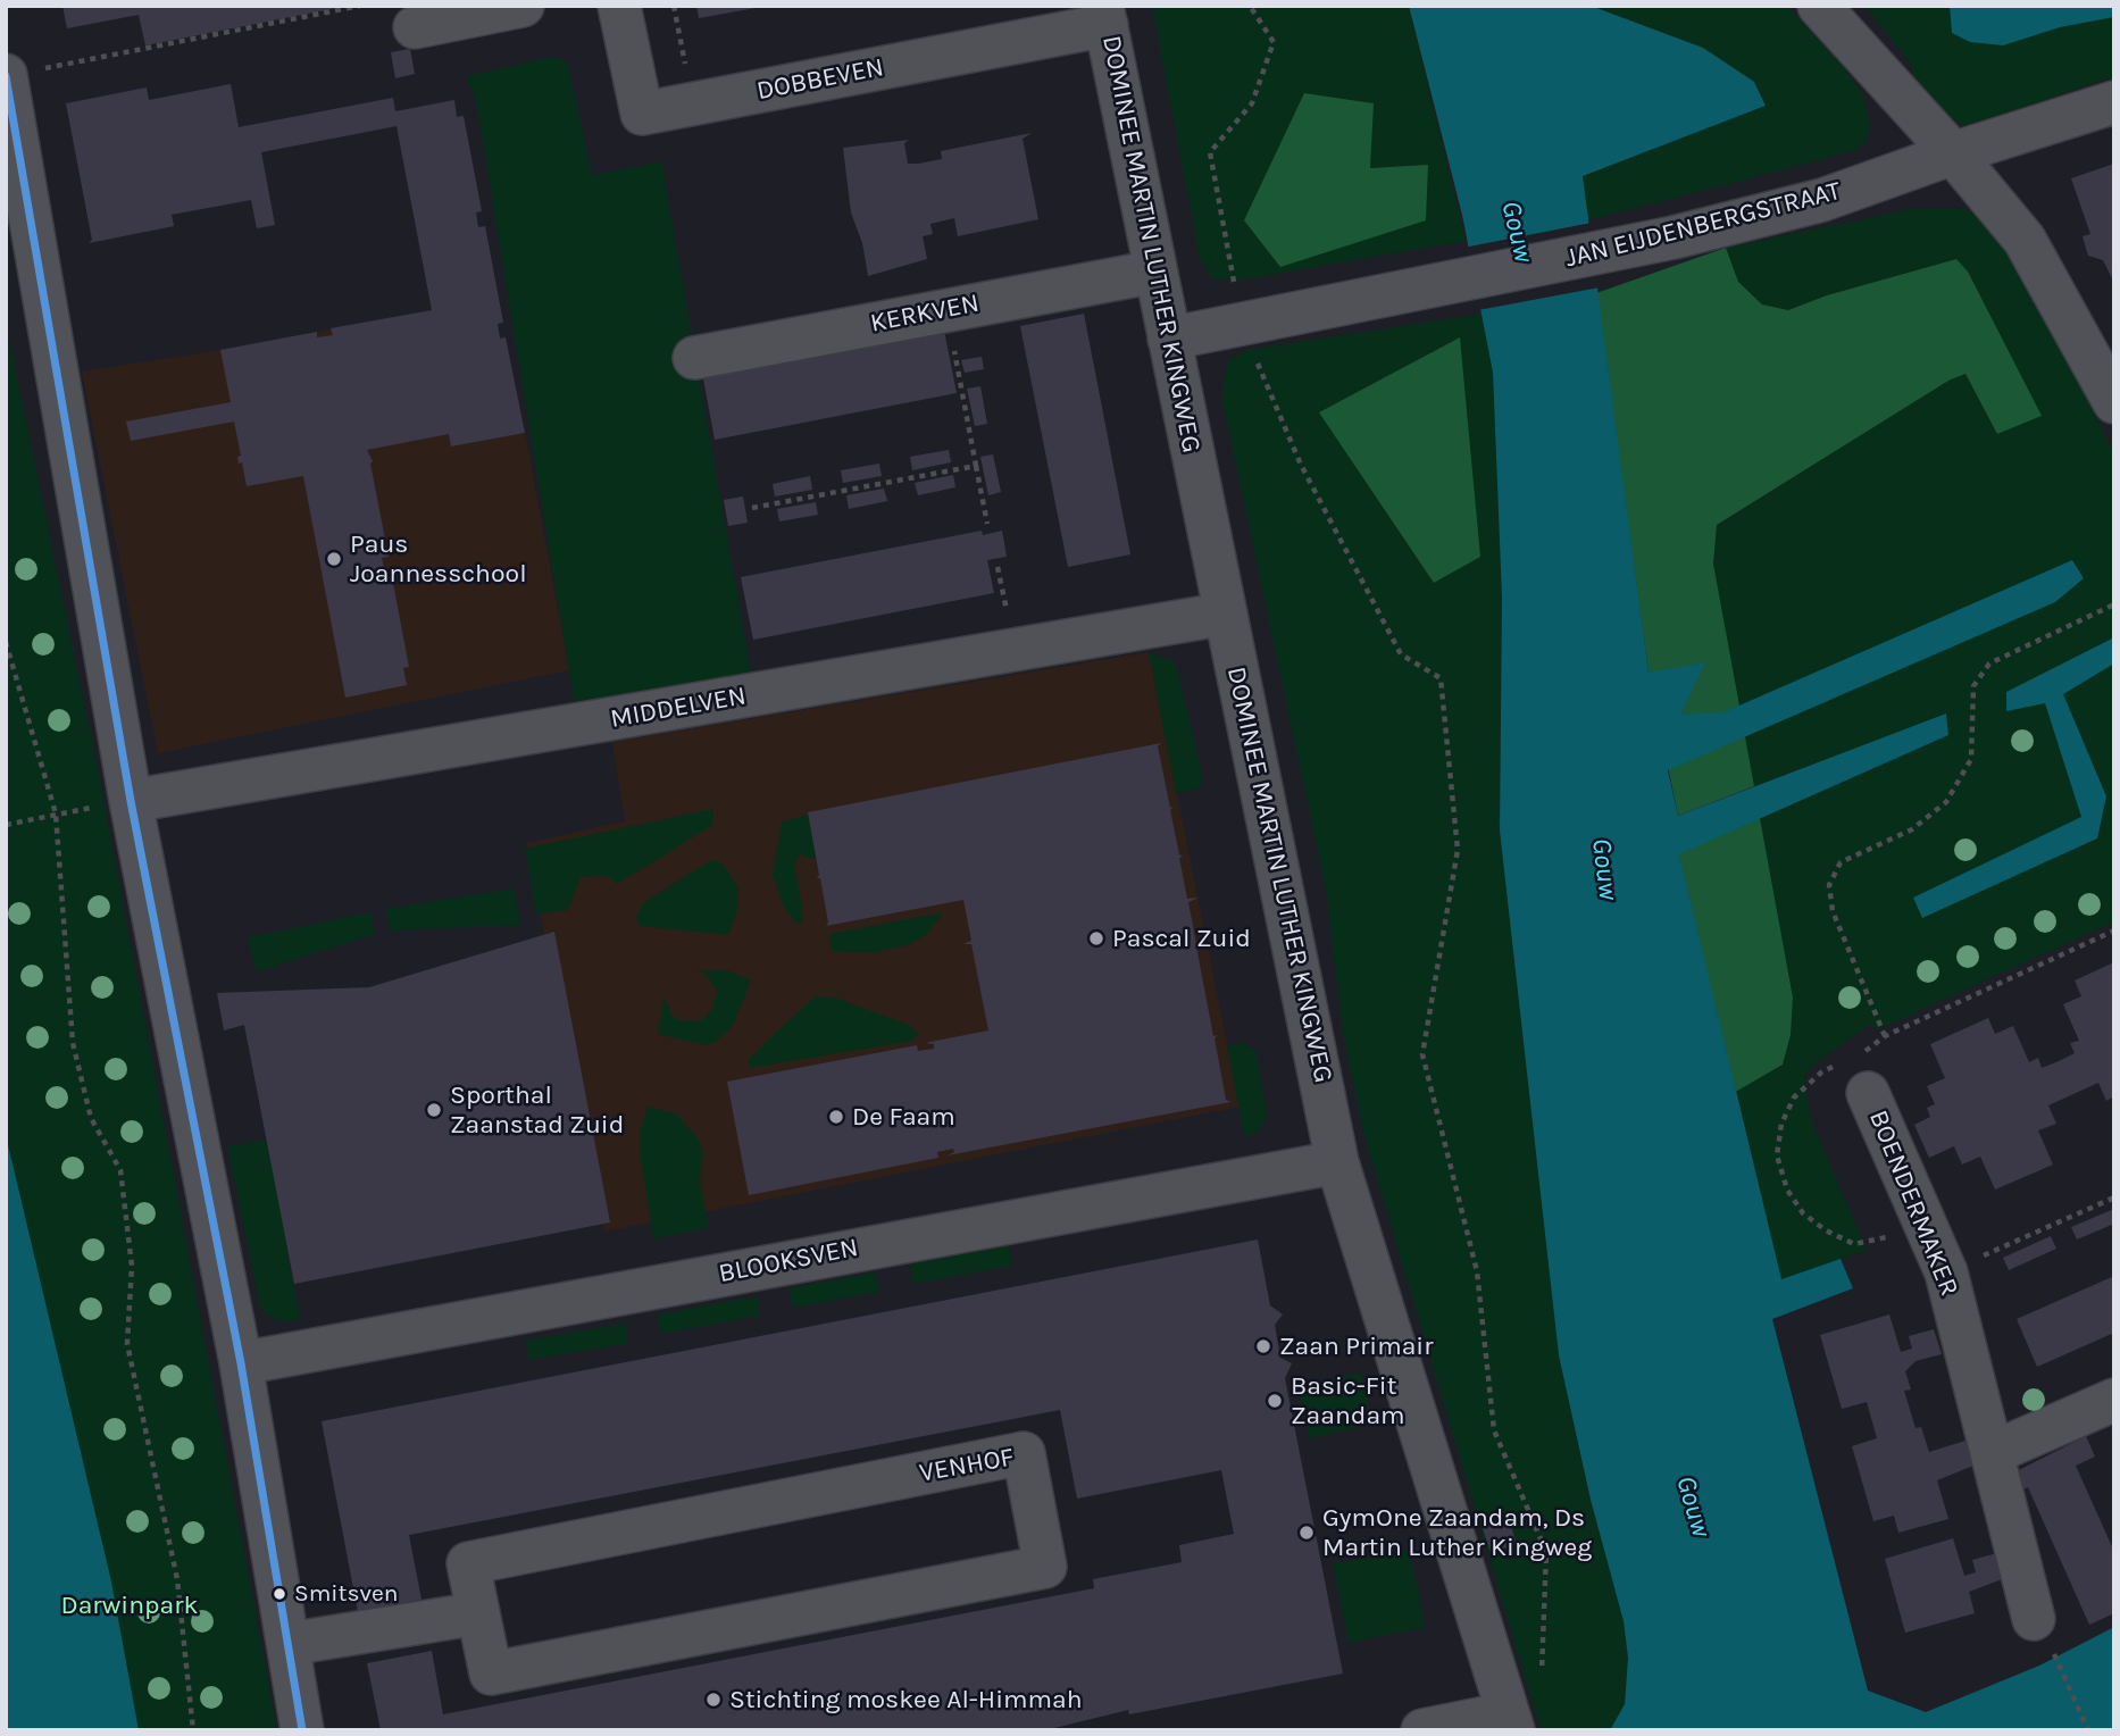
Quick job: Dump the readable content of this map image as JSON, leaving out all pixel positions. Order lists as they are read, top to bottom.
{
  "streets": {
    "street": [
      "DOBBEVEN",
      "JAN EIJDENBERGSTRAAT",
      "DOMINEE MARTIN LUTHER KINGWEG",
      "KERKVEN",
      "MIDDELVEN",
      "BOENDERMAKER",
      "BLOOKSVEN",
      "VENHOF"
    ]
  },
  "crossings": [
    ["DOBBEVEN", "DOMINEE MARTIN LUTHER KINGWEG"],
    ["JAN EIJDENBERGSTRAAT", "DOMINEE MARTIN LUTHER KINGWEG"],
    ["DOMINEE MARTIN LUTHER KINGWEG", "KERKVEN"],
    ["DOMINEE MARTIN LUTHER KINGWEG", "MIDDELVEN"],
    ["DOMINEE MARTIN LUTHER KINGWEG", "BLOOKSVEN"]
  ],
  "water": ["Gouw"],
  "parks": ["Darwinpark"],
  "places": [
    "Paus Joannesschool",
    "Pascal Zuid",
    "Sporthal Zaanstad Zuid",
    "De Faam",
    "Zaan Primair",
    "Basic-Fit Zaandam",
    "GymOne Zaandam, Ds Martin Luther Kingweg",
    "Smitsven",
    "Stichting moskee Al-Himmah"
  ]
}
